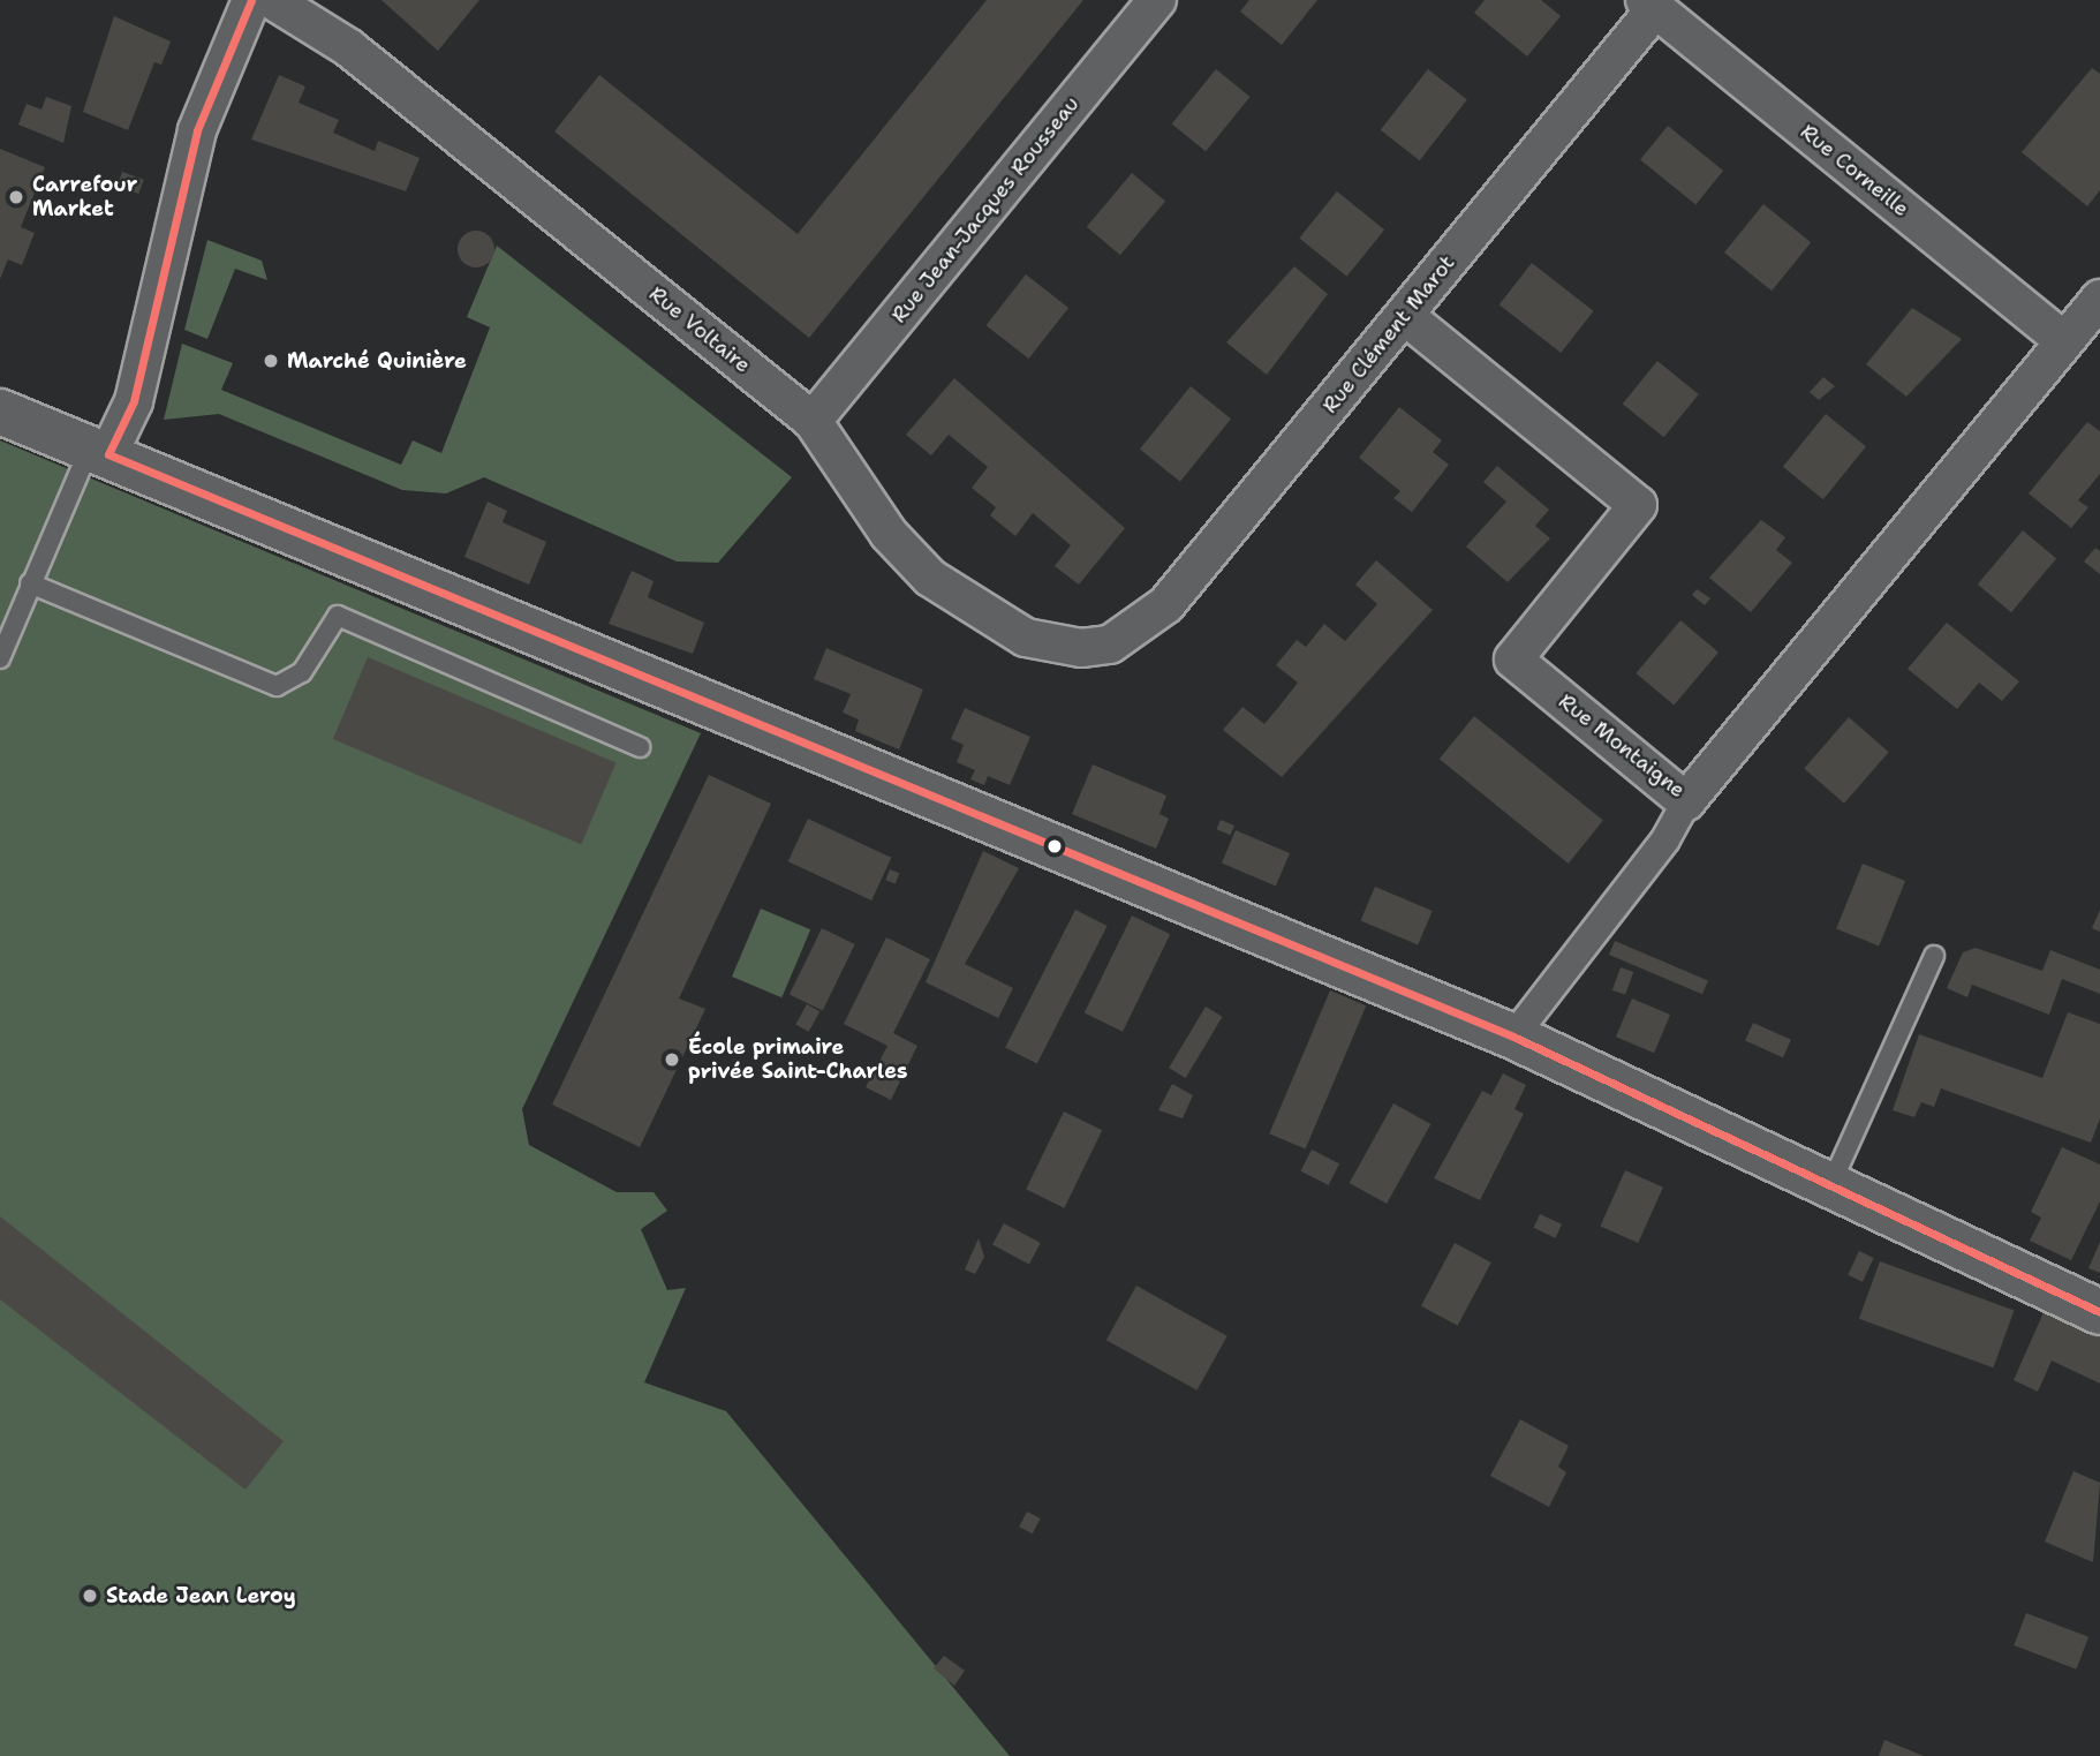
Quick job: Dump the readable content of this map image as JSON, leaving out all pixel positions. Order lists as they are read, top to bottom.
{
  "streets": {
    "street": [
      "Rue Corneille",
      "Rue Jean-Jacques Rousseau",
      "Rue Voltaire",
      "Rue Clément Marot",
      "Rue Montaigne"
    ]
  },
  "crossings": [
    ["Rue Corneille", "Rue Clément Marot"],
    ["Rue Corneille", "Rue Montaigne"],
    ["Rue Jean-Jacques Rousseau", "Rue Voltaire"],
    ["Rue Voltaire", "Rue Clément Marot"],
    ["Rue Clément Marot", "Rue Montaigne"]
  ],
  "places": [
    "Carrefour Market",
    "Marché Quinière",
    "École primaire privée Saint-Charles",
    "Stade Jean Leroy"
  ]
}
